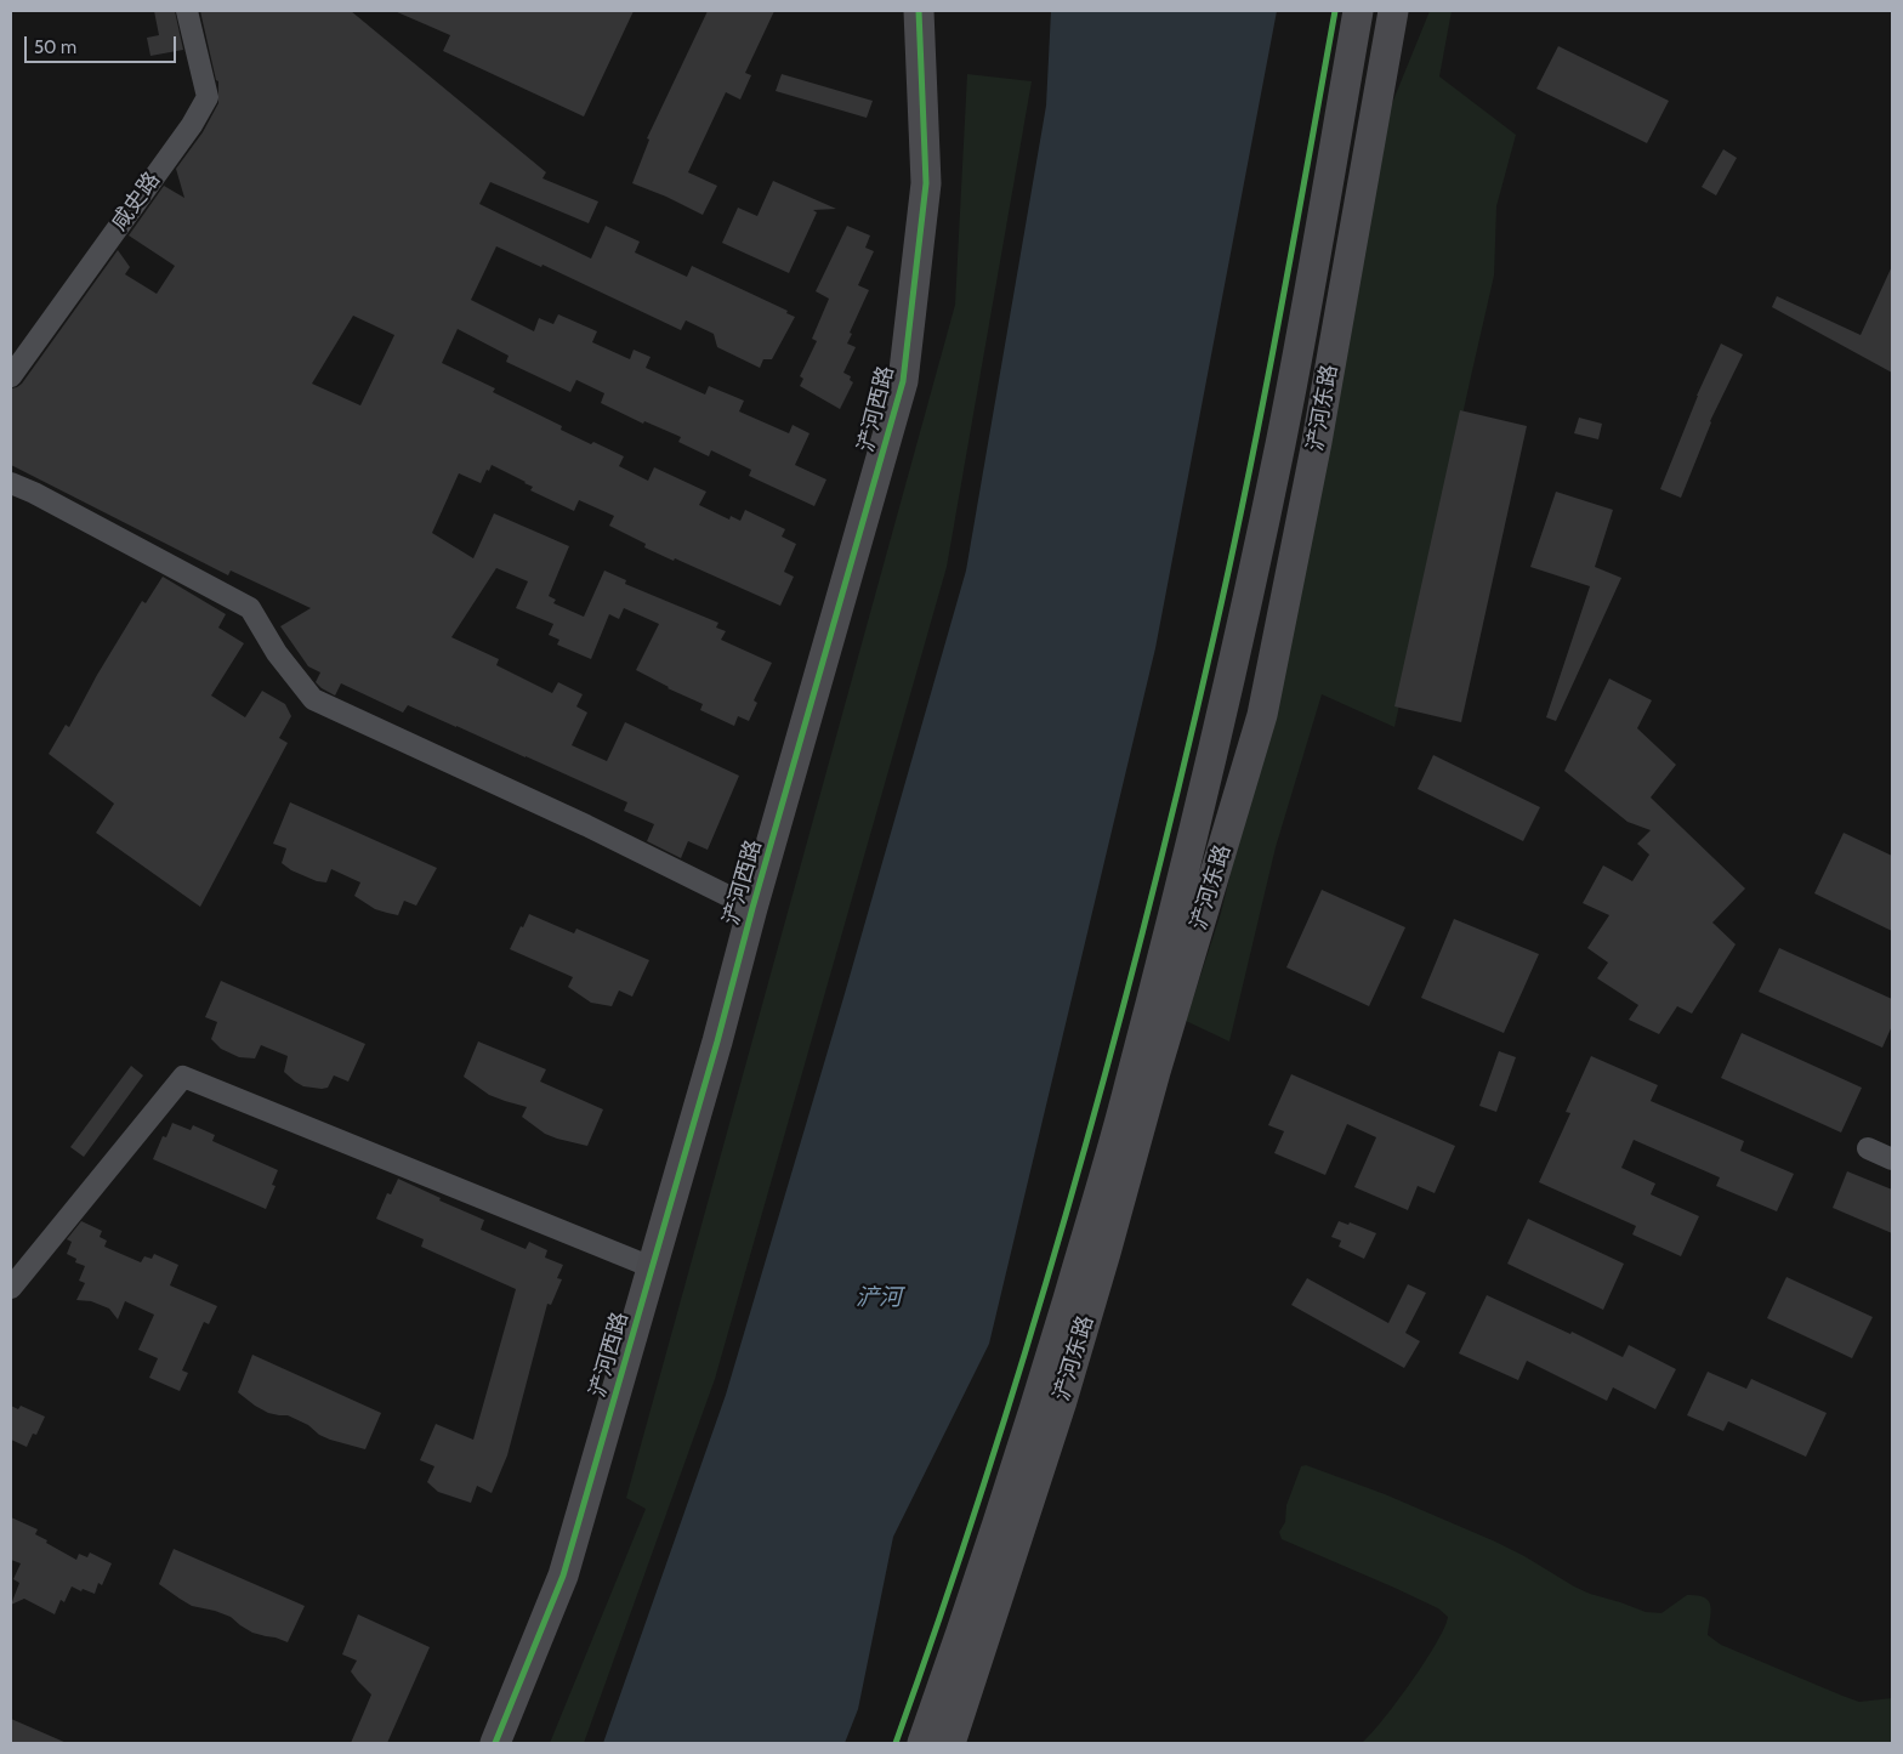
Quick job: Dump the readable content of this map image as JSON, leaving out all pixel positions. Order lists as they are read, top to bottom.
{
  "streets": {
    "street": ["咸史路", "浐河东路", "浐河西路"]
  },
  "water": ["浐河"],
  "scale_bar": "50 m"
}
